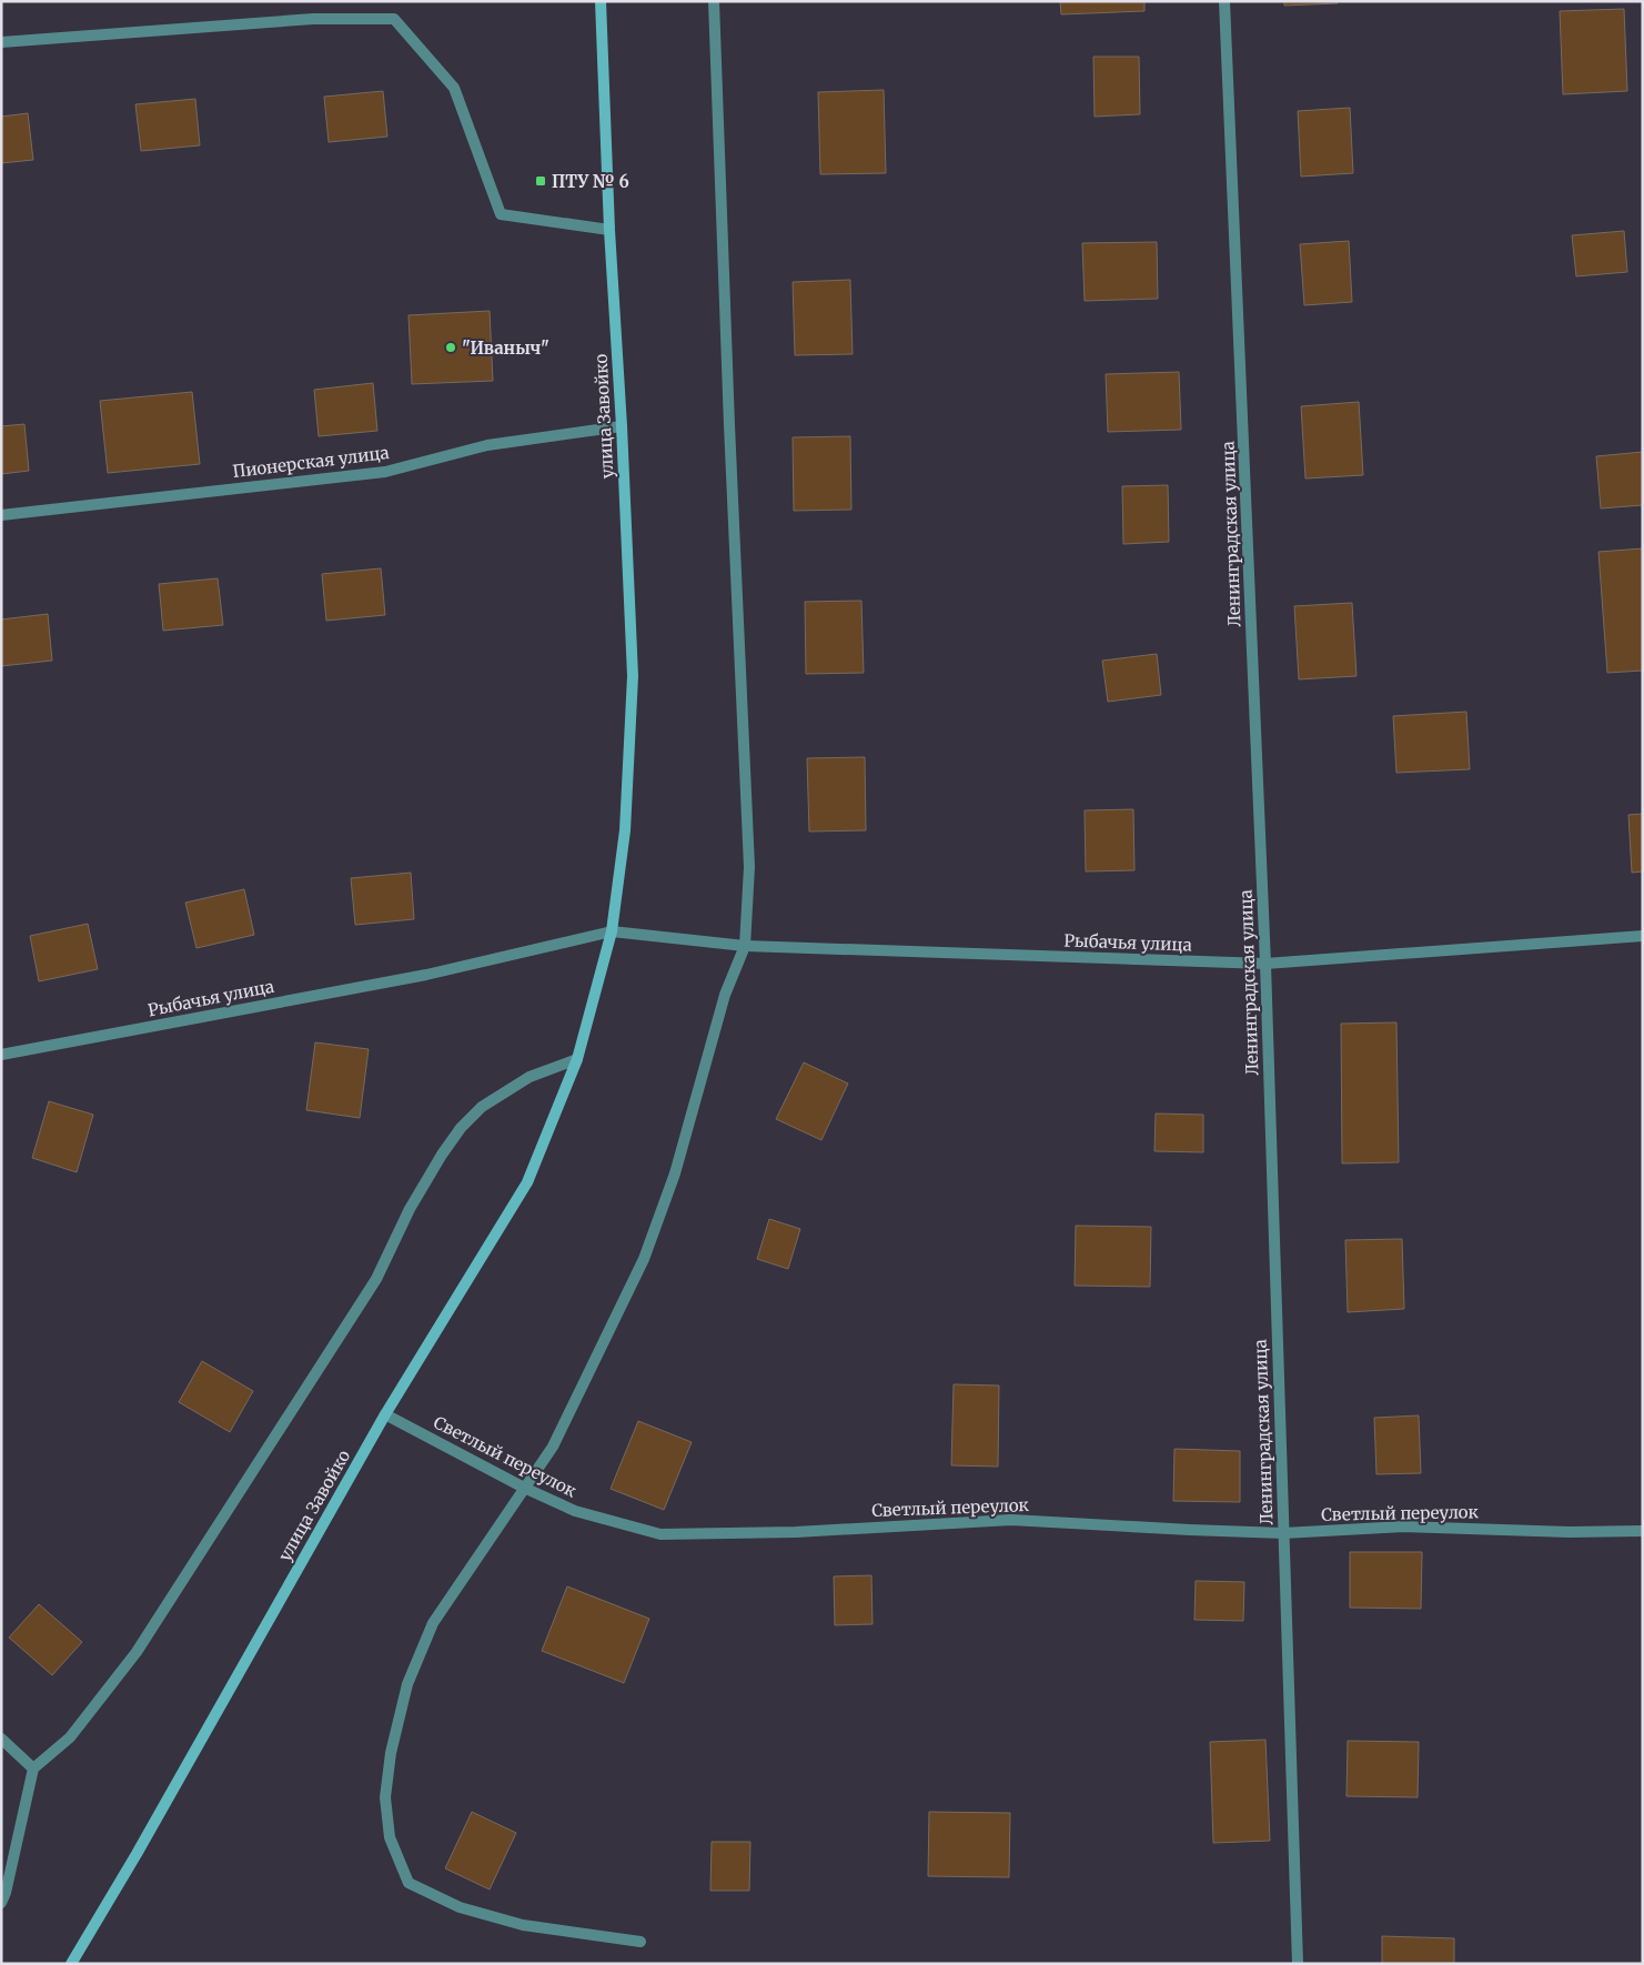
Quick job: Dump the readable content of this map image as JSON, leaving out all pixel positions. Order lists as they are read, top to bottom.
{
  "streets": {
    "main road": ["улица Завойко"],
    "street": [
      "Пионерская улица",
      "Ленинградская улица",
      "Рыбачья улица",
      "Светлый переулок"
    ]
  },
  "crossings": [
    ["улица Завойко", "Пионерская улица"],
    ["улица Завойко", "Рыбачья улица"],
    ["улица Завойко", "Светлый переулок"],
    ["Ленинградская улица", "Рыбачья улица"],
    ["Ленинградская улица", "Светлый переулок"]
  ],
  "places": {
    "transit": ["ПТУ № 6"],
    "other": ["\"Иваныч\""]
  }
}
